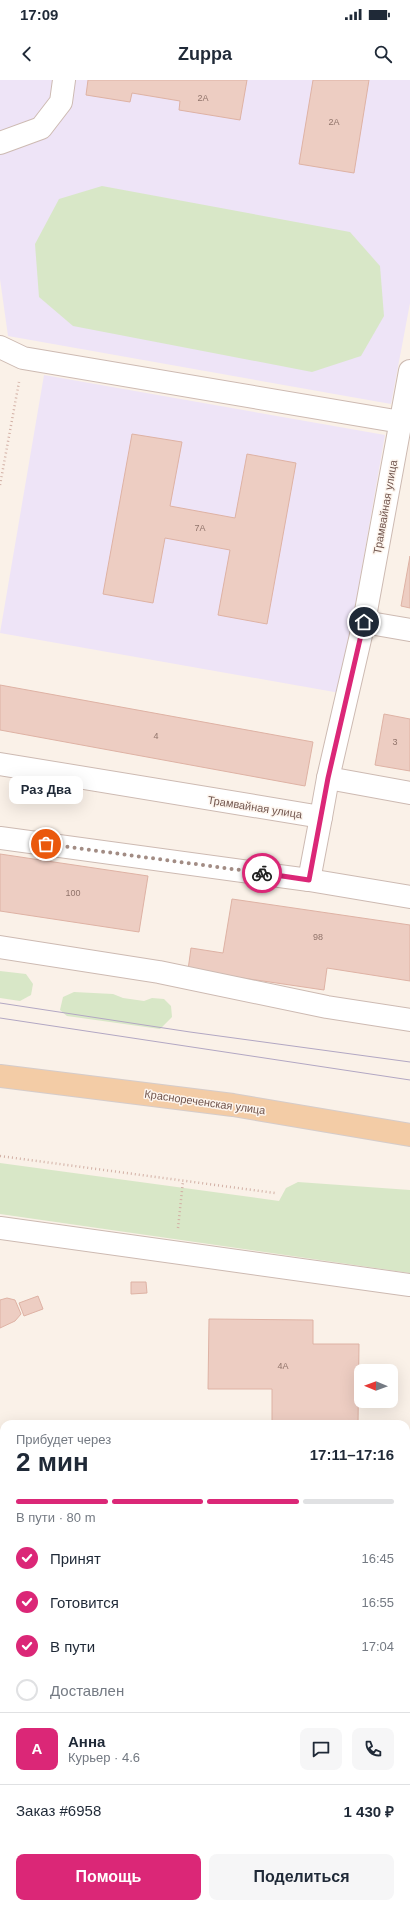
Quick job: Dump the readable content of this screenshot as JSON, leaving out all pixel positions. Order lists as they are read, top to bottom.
{
  "streets": {
    "main road": ["Краснореченская улица"],
    "street": ["Трамвайная улица"]
  },
  "places": ["Раз Два"],
  "house_numbers": [
    "2А",
    "2А",
    "7А",
    "4",
    "3",
    "100",
    "98",
    "4А"
  ],
  "north": "left",
  "page": {
    "status": "17:09",
    "header": "Zuppa",
    "bubble": "Раз Два",
    "heading": ["2 мин", "Прибудет через", "17:11–17:16"],
    "panel": [
      "Анна",
      "Курьер · 4.6",
      "Заказ #6958",
      "1 430 ₽"
    ],
    "bar": "В пути · 80 m",
    "list": [
      ["Принят", "16:45"],
      ["Готовится", "16:55"],
      ["В пути", "17:04"],
      "Доставлен"
    ],
    "round": "А",
    "buttons": ["Помощь", "Поделиться"]
  }
}
